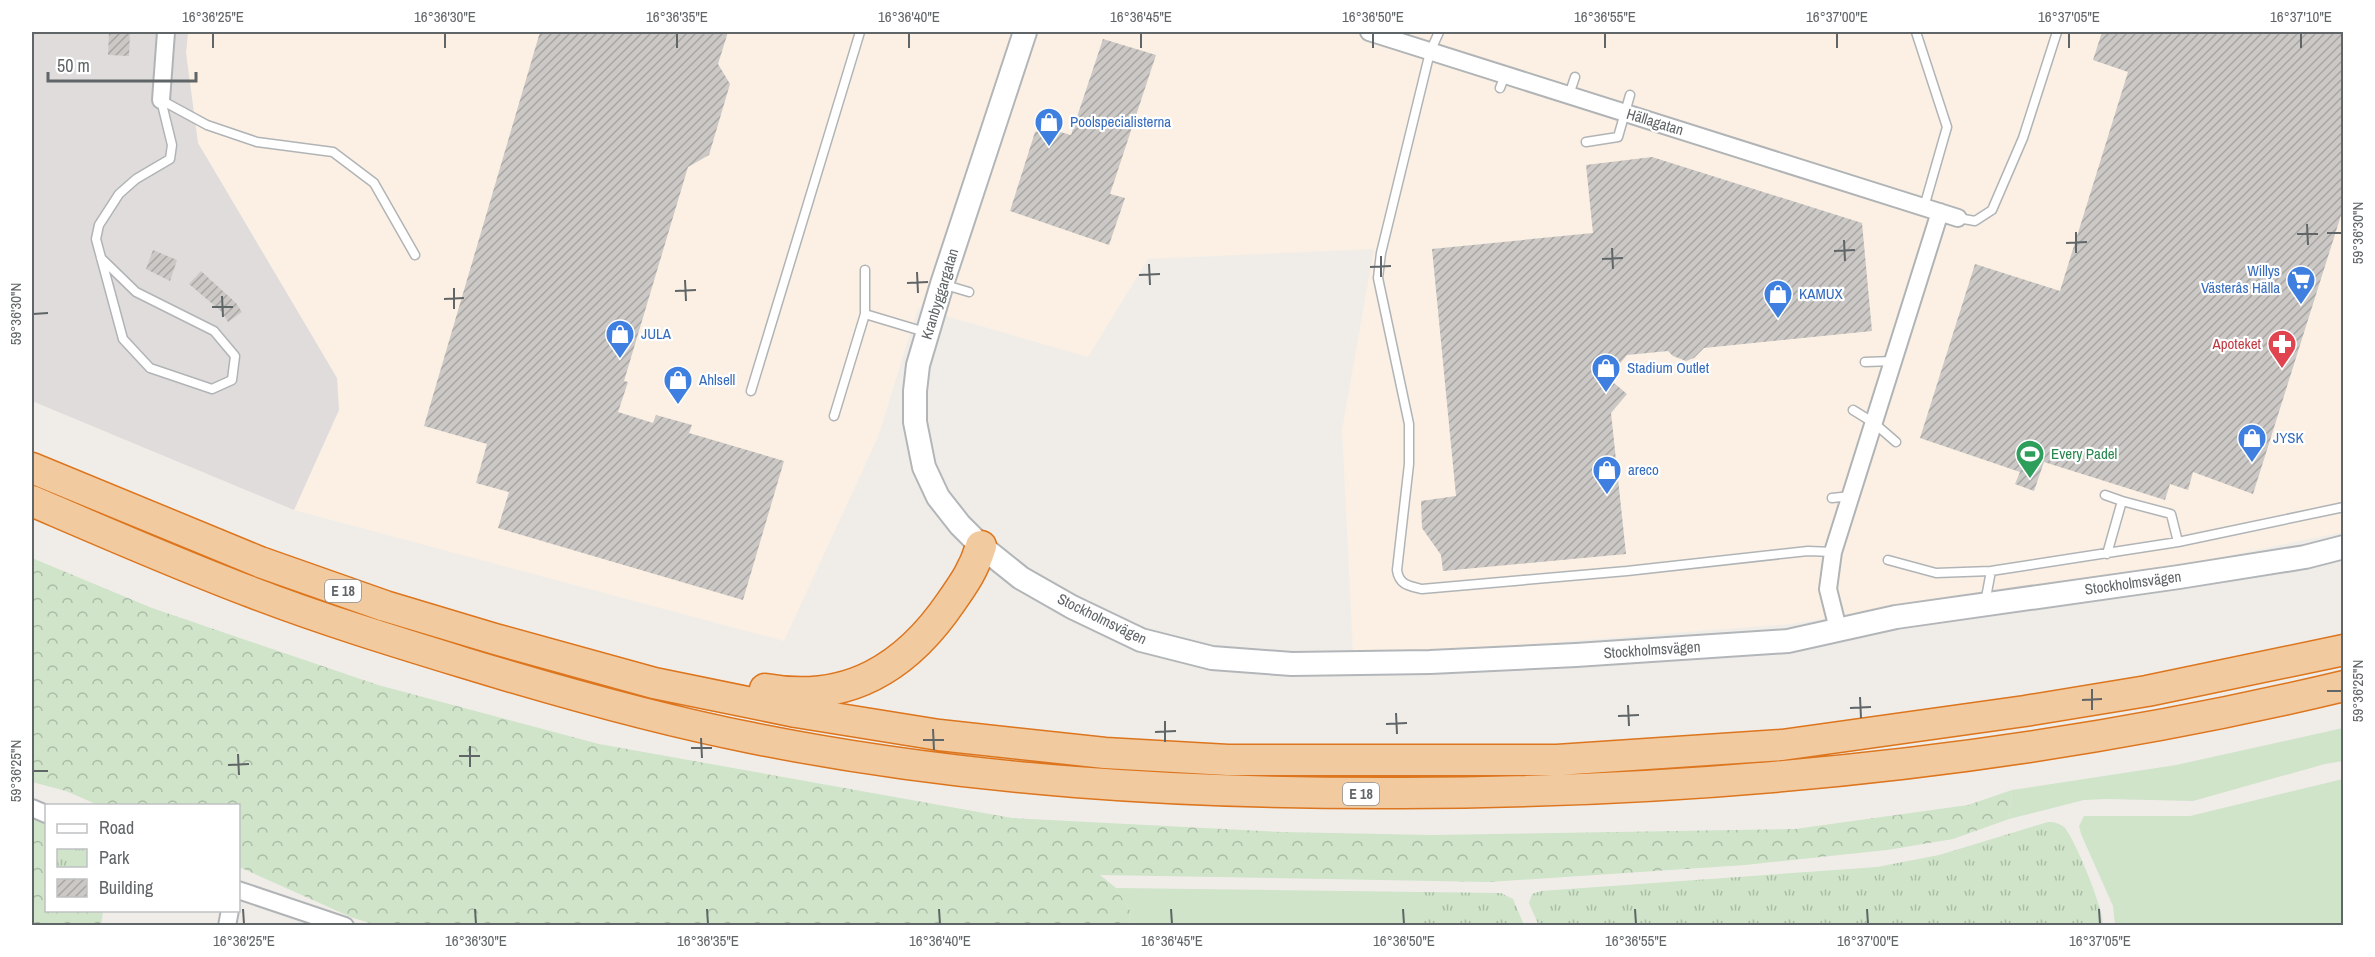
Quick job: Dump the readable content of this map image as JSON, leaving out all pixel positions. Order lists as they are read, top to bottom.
{
  "streets": {
    "highway": ["E 18"],
    "street": ["Hällagatan", "Kranbyggargatan", "Stockholmsvägen"]
  },
  "crossings": [
    ["Kranbyggargatan", "Stockholmsvägen"],
    ["Kranbyggargatan", "E 18"],
    ["Stockholmsvägen", "E 18"]
  ],
  "places": {
    "shop": [
      "Poolspecialisterna",
      "KAMUX",
      "JULA",
      "Stadium Outlet",
      "Ahlsell",
      "JYSK",
      "areco"
    ],
    "supermarket": ["Willys Västerås Hälla"],
    "pharmacy": ["Apoteket"],
    "sports": ["Every Padel"]
  },
  "legend": ["Road", "Park", "Building"],
  "scale_bar": "50 m",
  "coordinates": [
    "16°36'25\"E",
    "16°36'30\"E",
    "16°36'35\"E",
    "16°36'40\"E",
    "16°36'45\"E",
    "16°36'50\"E",
    "16°36'55\"E",
    "16°37'00\"E",
    "16°37'05\"E",
    "16°37'10\"E",
    "59°36'30\"N",
    "59°36'25\"N"
  ]
}
